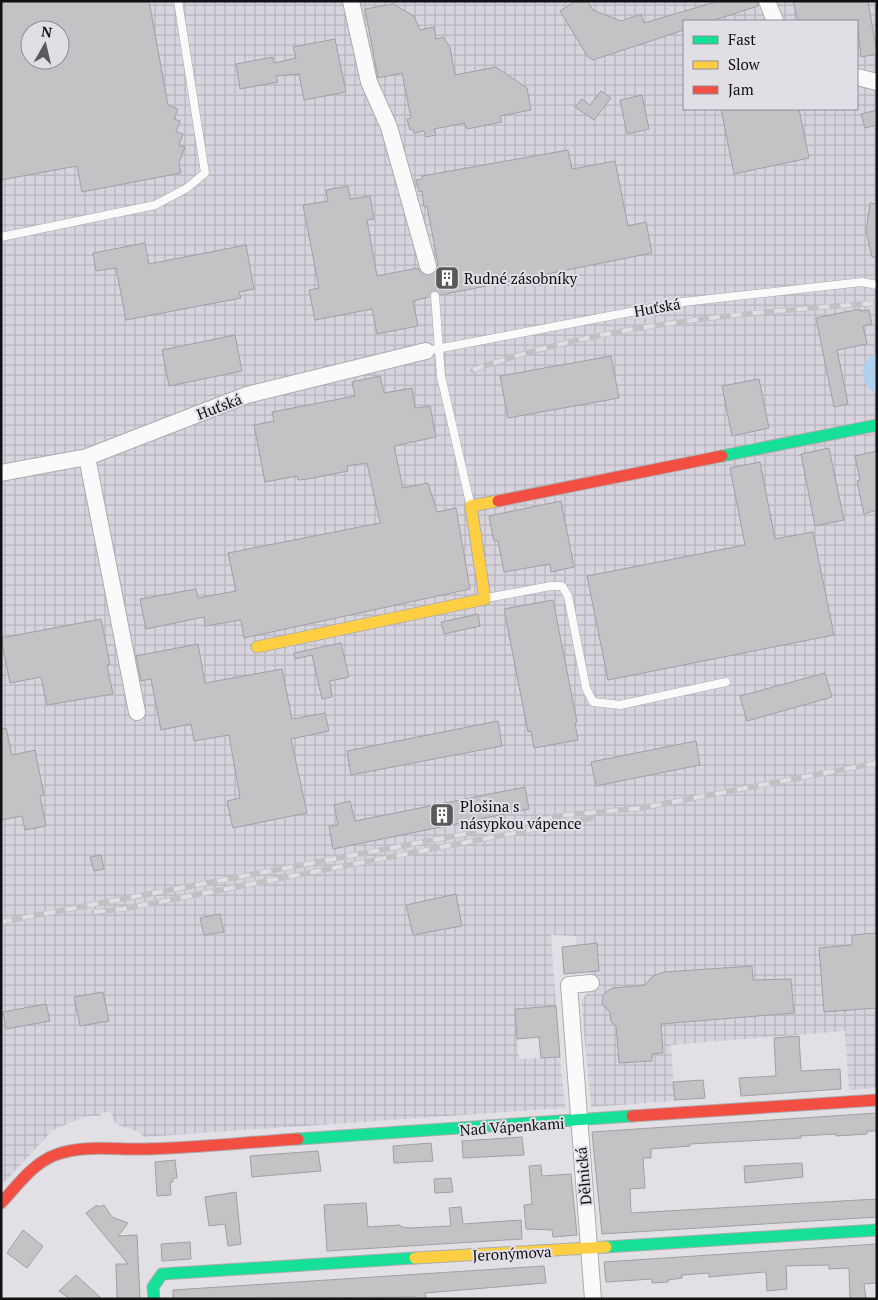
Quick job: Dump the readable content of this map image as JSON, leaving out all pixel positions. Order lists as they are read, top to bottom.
{
  "streets": {
    "street": [
      "Huťská",
      "Nad Vápenkami",
      "Dělnická",
      "Jeronýmova"
    ]
  },
  "crossings": [
    ["Nad Vápenkami", "Dělnická"],
    ["Dělnická", "Jeronýmova"]
  ],
  "places": {
    "building": ["Rudné zásobníky", "Plošina s násypkou vápence"]
  },
  "legend": ["Fast", "Slow", "Jam"],
  "north": "top"
}
